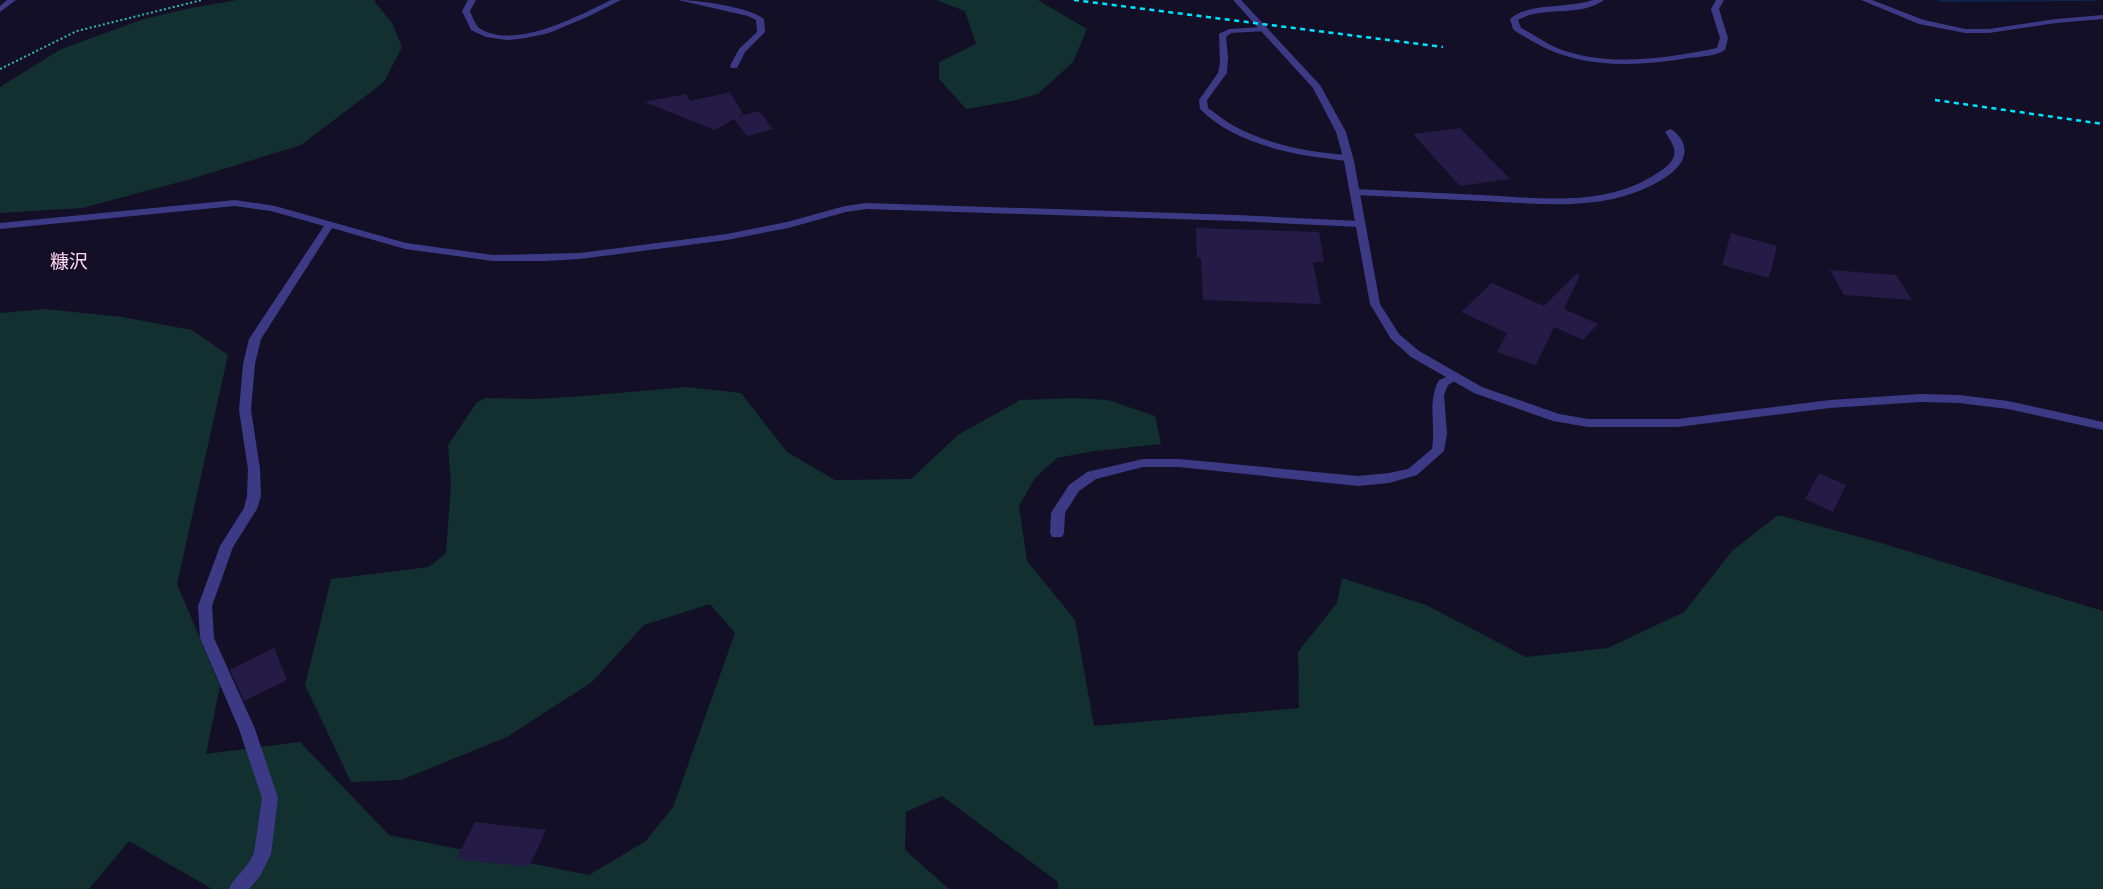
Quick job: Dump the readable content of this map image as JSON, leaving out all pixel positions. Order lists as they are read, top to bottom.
{
  "districts": ["糠沢"]
}
